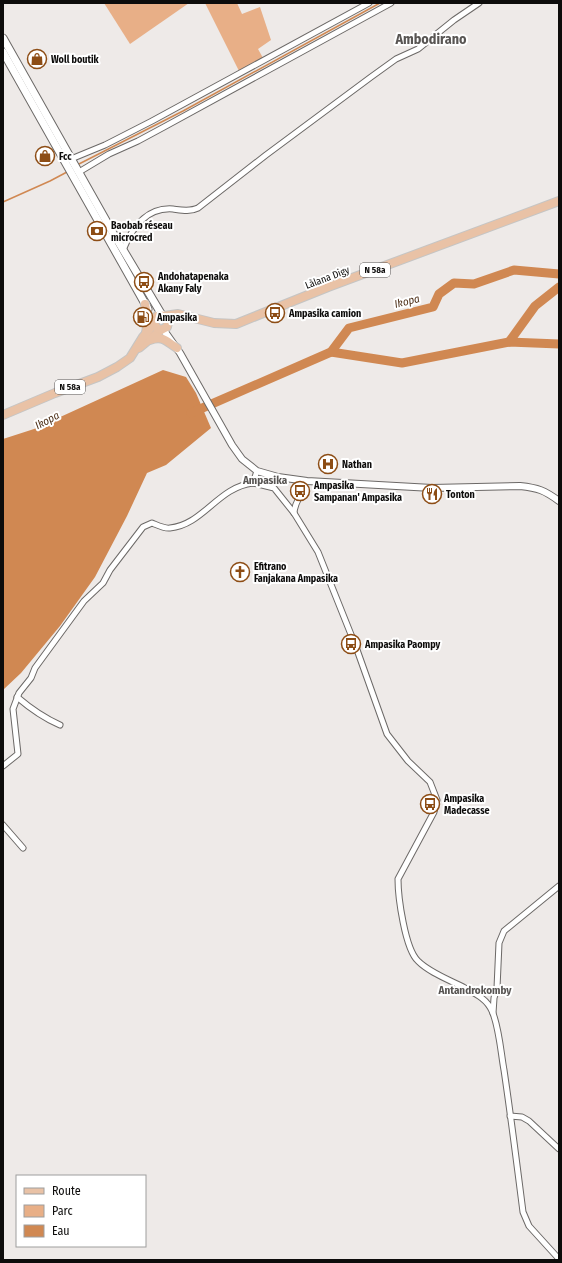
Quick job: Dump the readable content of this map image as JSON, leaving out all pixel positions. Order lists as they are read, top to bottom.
{
  "streets": {
    "main road": ["N 58a", "Làlana Digy"]
  },
  "crossings": [
    ["N 58a", "Làlana Digy"]
  ],
  "districts": ["Ambodirano", "Ampasika", "Antandrokomby"],
  "water": ["Ikopa"],
  "places": {
    "shop": ["Woll boutik", "Fcc"],
    "bank": ["Baobab réseau microcred"],
    "bus stop": [
      "Andohatapenaka Akany Faly",
      "Ampasika camion",
      "Ampasika Sampanan' Ampasika",
      "Ampasika Paompy",
      "Ampasika Madecasse"
    ],
    "fuel station": ["Ampasika"],
    "hospital": ["Nathan"],
    "restaurant": ["Tonton"],
    "church": ["Efitrano Fanjakana Ampasika"]
  },
  "legend": ["Route", "Parc", "Eau"]
}
